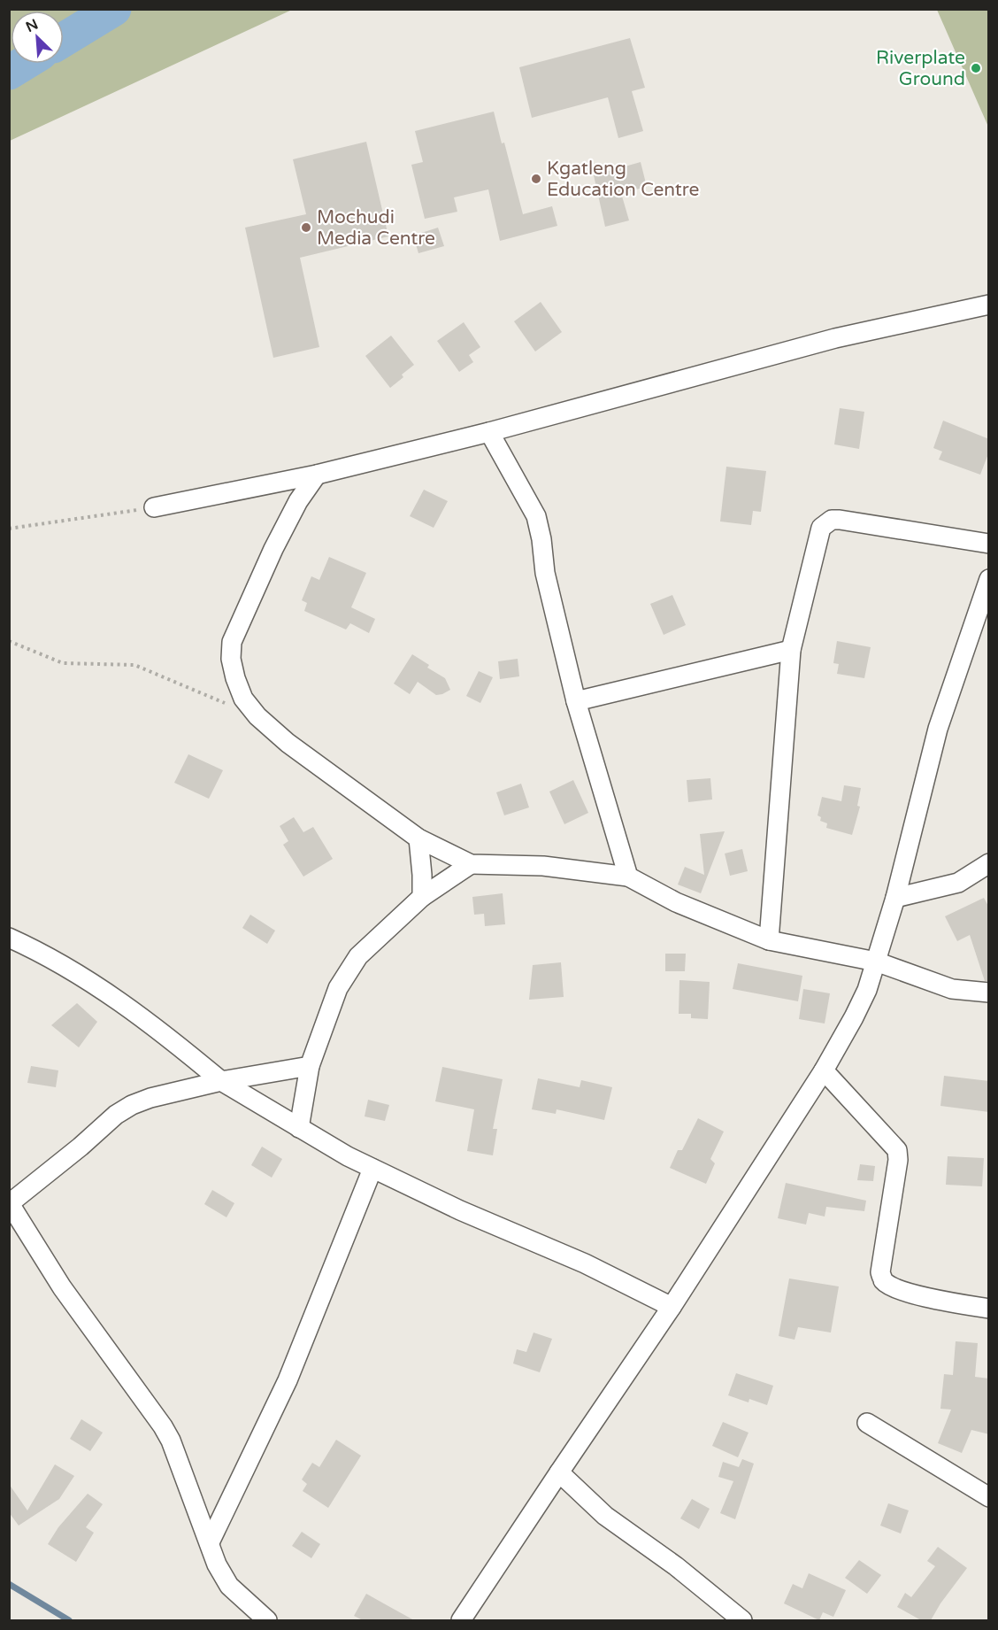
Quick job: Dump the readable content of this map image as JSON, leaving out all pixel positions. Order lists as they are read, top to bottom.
{
  "places": ["Riverplate Ground", "Kgatleng Education Centre", "Mochudi Media Centre"],
  "north": "top left"
}
